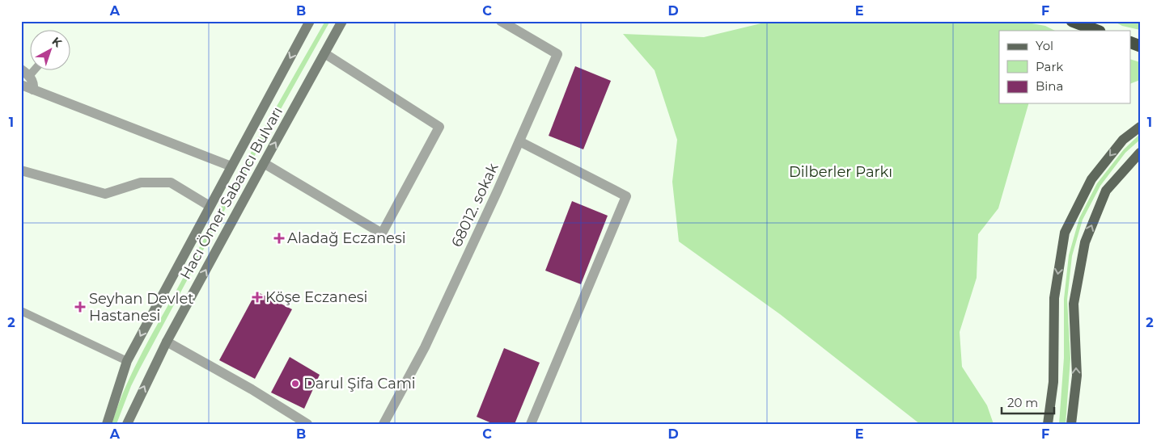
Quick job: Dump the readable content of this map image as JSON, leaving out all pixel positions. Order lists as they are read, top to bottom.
{
  "streets": {
    "main road": ["Hacı Ömer Sabancı Bulvarı"],
    "street": ["68012. sokak"]
  },
  "parks": ["Dilberler Parkı"],
  "places": {
    "health": ["Aladağ Eczanesi", "Köşe Eczanesi", "Seyhan Devlet Hastanesi"],
    "other": ["Darul Şifa Cami"]
  },
  "legend": ["Yol", "Park", "Bina"],
  "scale_bar": "20 m",
  "north": "top right",
  "grid": {
    "columns": [
      "A",
      "B",
      "C",
      "D",
      "E",
      "F"
    ],
    "rows": ["1", "2"]
  }
}
